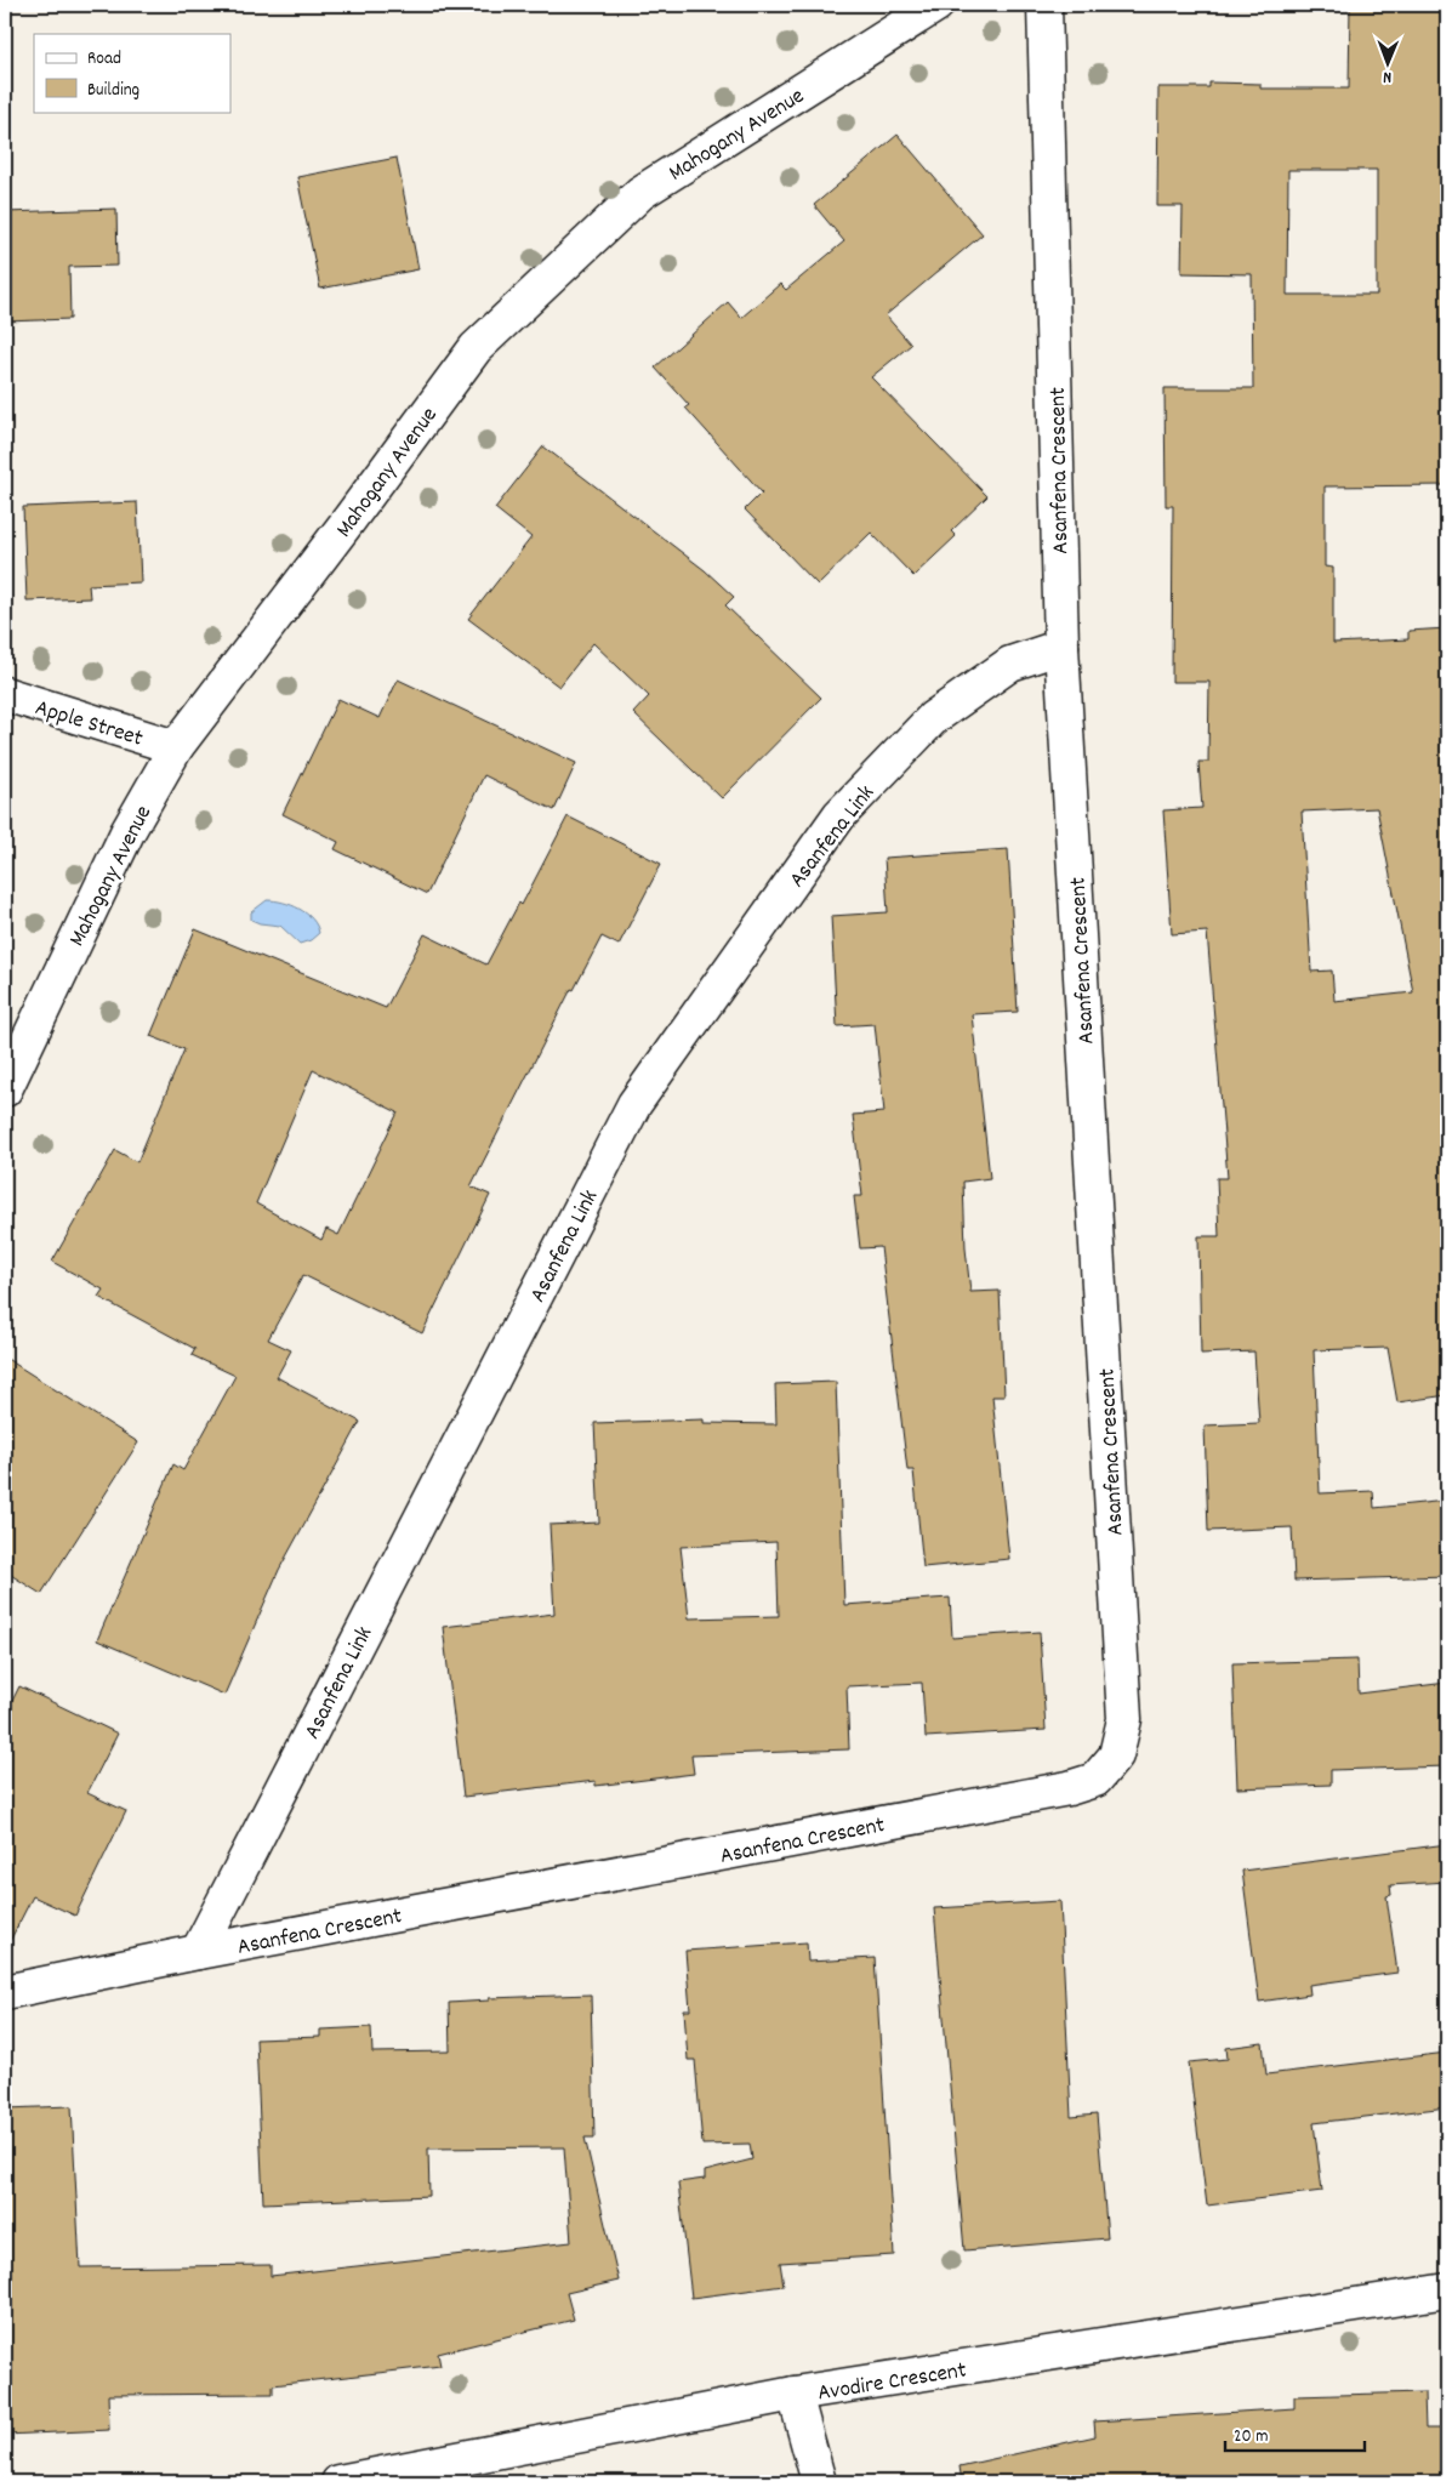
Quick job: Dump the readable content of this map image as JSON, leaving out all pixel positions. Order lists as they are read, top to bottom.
{
  "streets": {
    "street": [
      "Mahogany Avenue",
      "Asanfena Crescent",
      "Apple Street",
      "Asanfena Link",
      "Avodire Crescent"
    ]
  },
  "crossings": [
    ["Mahogany Avenue", "Apple Street"],
    ["Asanfena Crescent", "Asanfena Link"]
  ],
  "legend": ["Road", "Building"],
  "scale_bar": "20 m",
  "north": "bottom"
}
